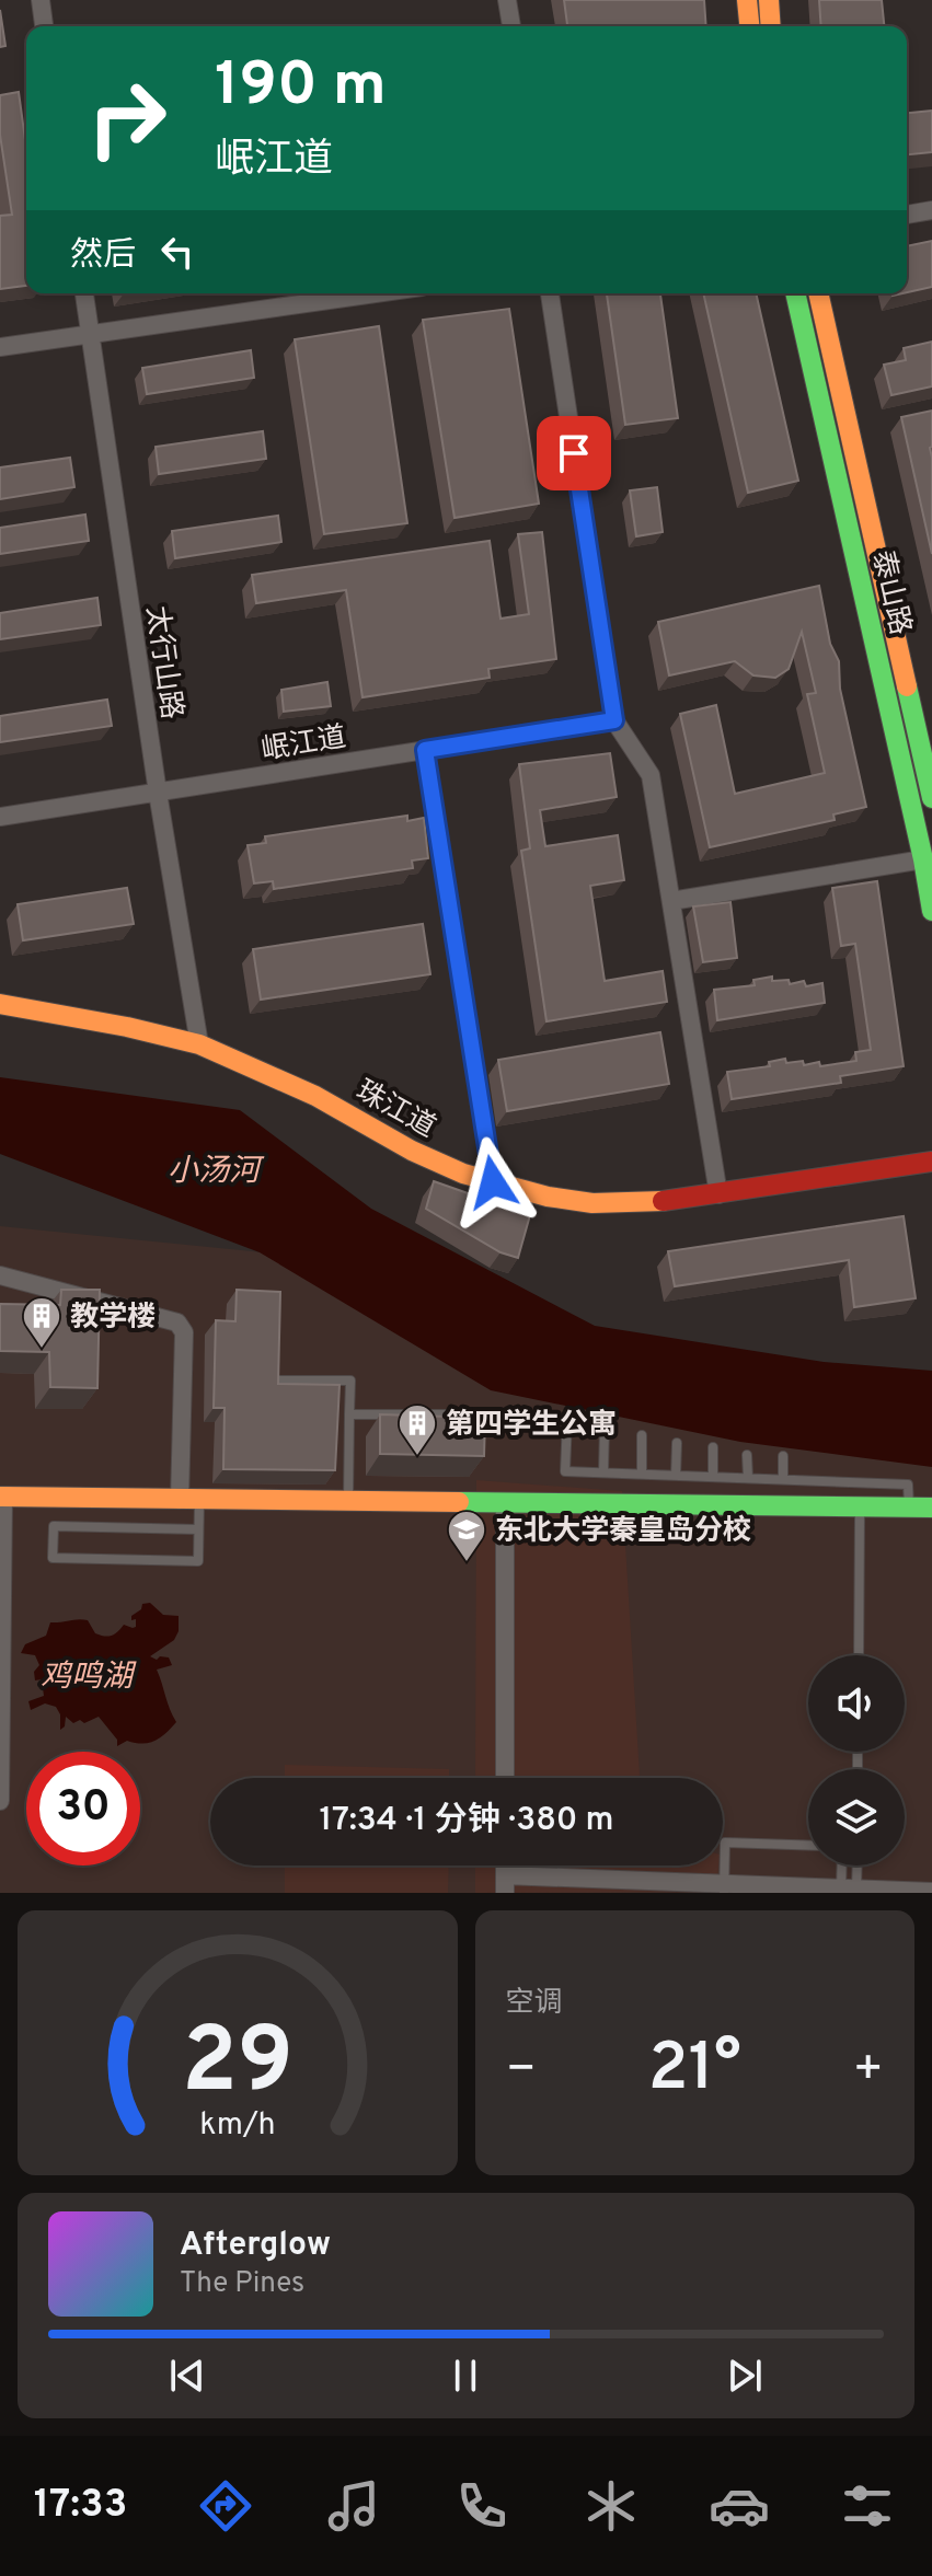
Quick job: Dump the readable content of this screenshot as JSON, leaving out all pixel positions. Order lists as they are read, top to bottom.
{
  "streets": {
    "street": [
      "泰山路",
      "太行山路",
      "岷江道",
      "珠江道"
    ]
  },
  "crossings": [
    ["太行山路", "岷江道"],
    ["太行山路", "珠江道"]
  ],
  "water": ["小汤河", "鸡鸣湖"],
  "places": {
    "building": ["教学楼", "第四学生公寓"],
    "school or university": ["东北大学秦皇岛分校"]
  },
  "page": {
    "turn": ["190 m", "岷江道"],
    "then": "然后",
    "limit": "30",
    "trip": "17:34 · 1 分钟 · 380 m",
    "tile": "空调",
    "heat": ["−", "21°", "+"],
    "song": ["Afterglow", "The Pines"],
    "tabs": "17:33",
    "gauge": ["29", "km/h"]
  }
}
